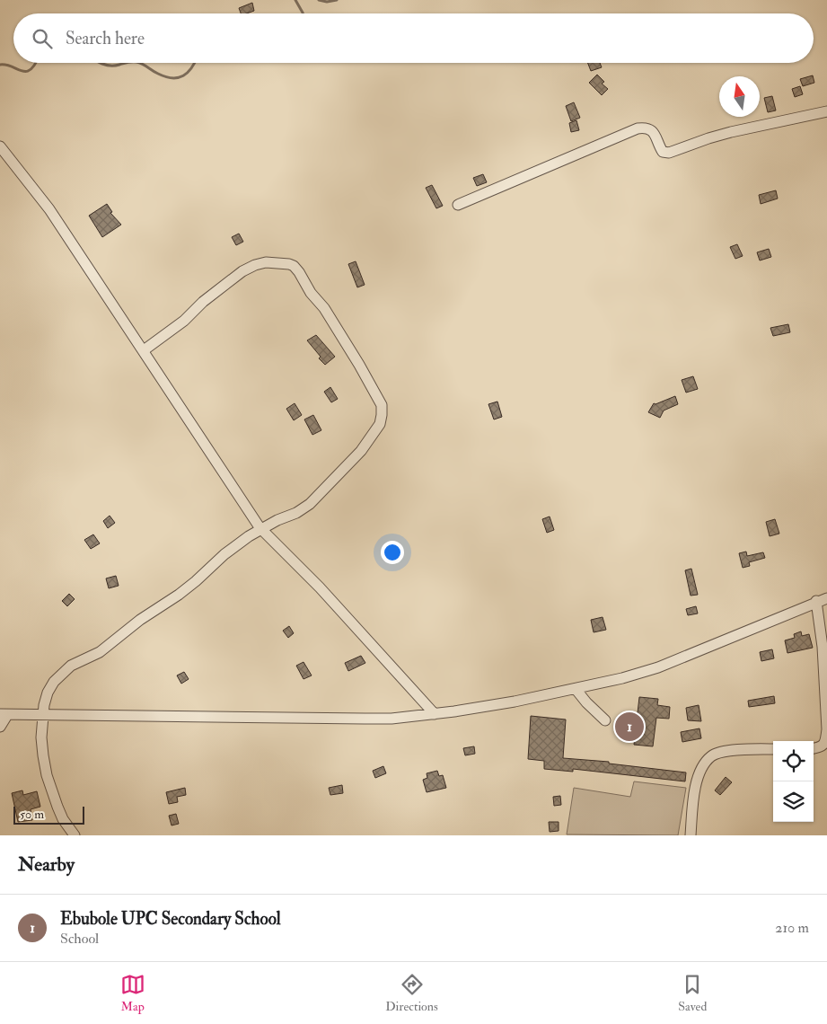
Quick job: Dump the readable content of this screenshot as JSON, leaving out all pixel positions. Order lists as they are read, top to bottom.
{
  "scale_bar": "50 m",
  "north": "top",
  "page": {
    "search": "Search here",
    "pins": "1",
    "scale": "50 m",
    "heading": "Nearby",
    "list": [
      {
        "mark": "1",
        "name": "Ebubole UPC Secondary School",
        "note": "School",
        "value": "210 m"
      }
    ],
    "nav": ["Map", "Directions", "Saved"]
  }
}
